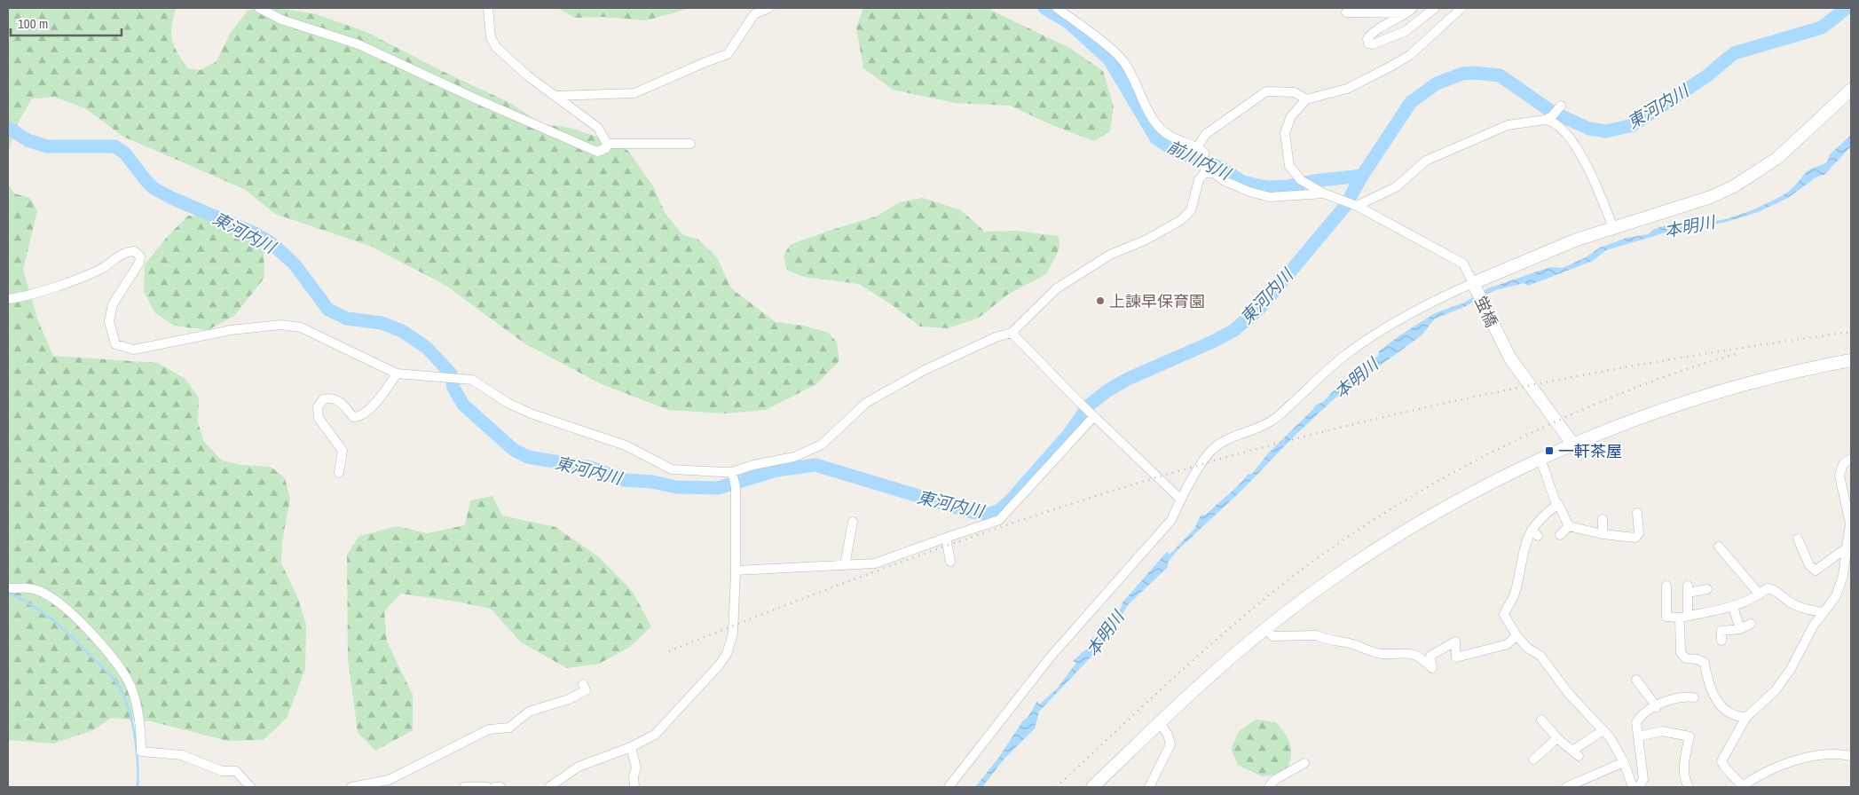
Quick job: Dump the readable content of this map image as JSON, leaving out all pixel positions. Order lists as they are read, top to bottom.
{
  "streets": {
    "street": ["蛍橋"]
  },
  "water": ["東河内川", "前川内川", "本明川"],
  "places": {
    "other": ["上諫早保育園"],
    "transit": ["一軒茶屋"]
  },
  "scale_bar": "100 m"
}
